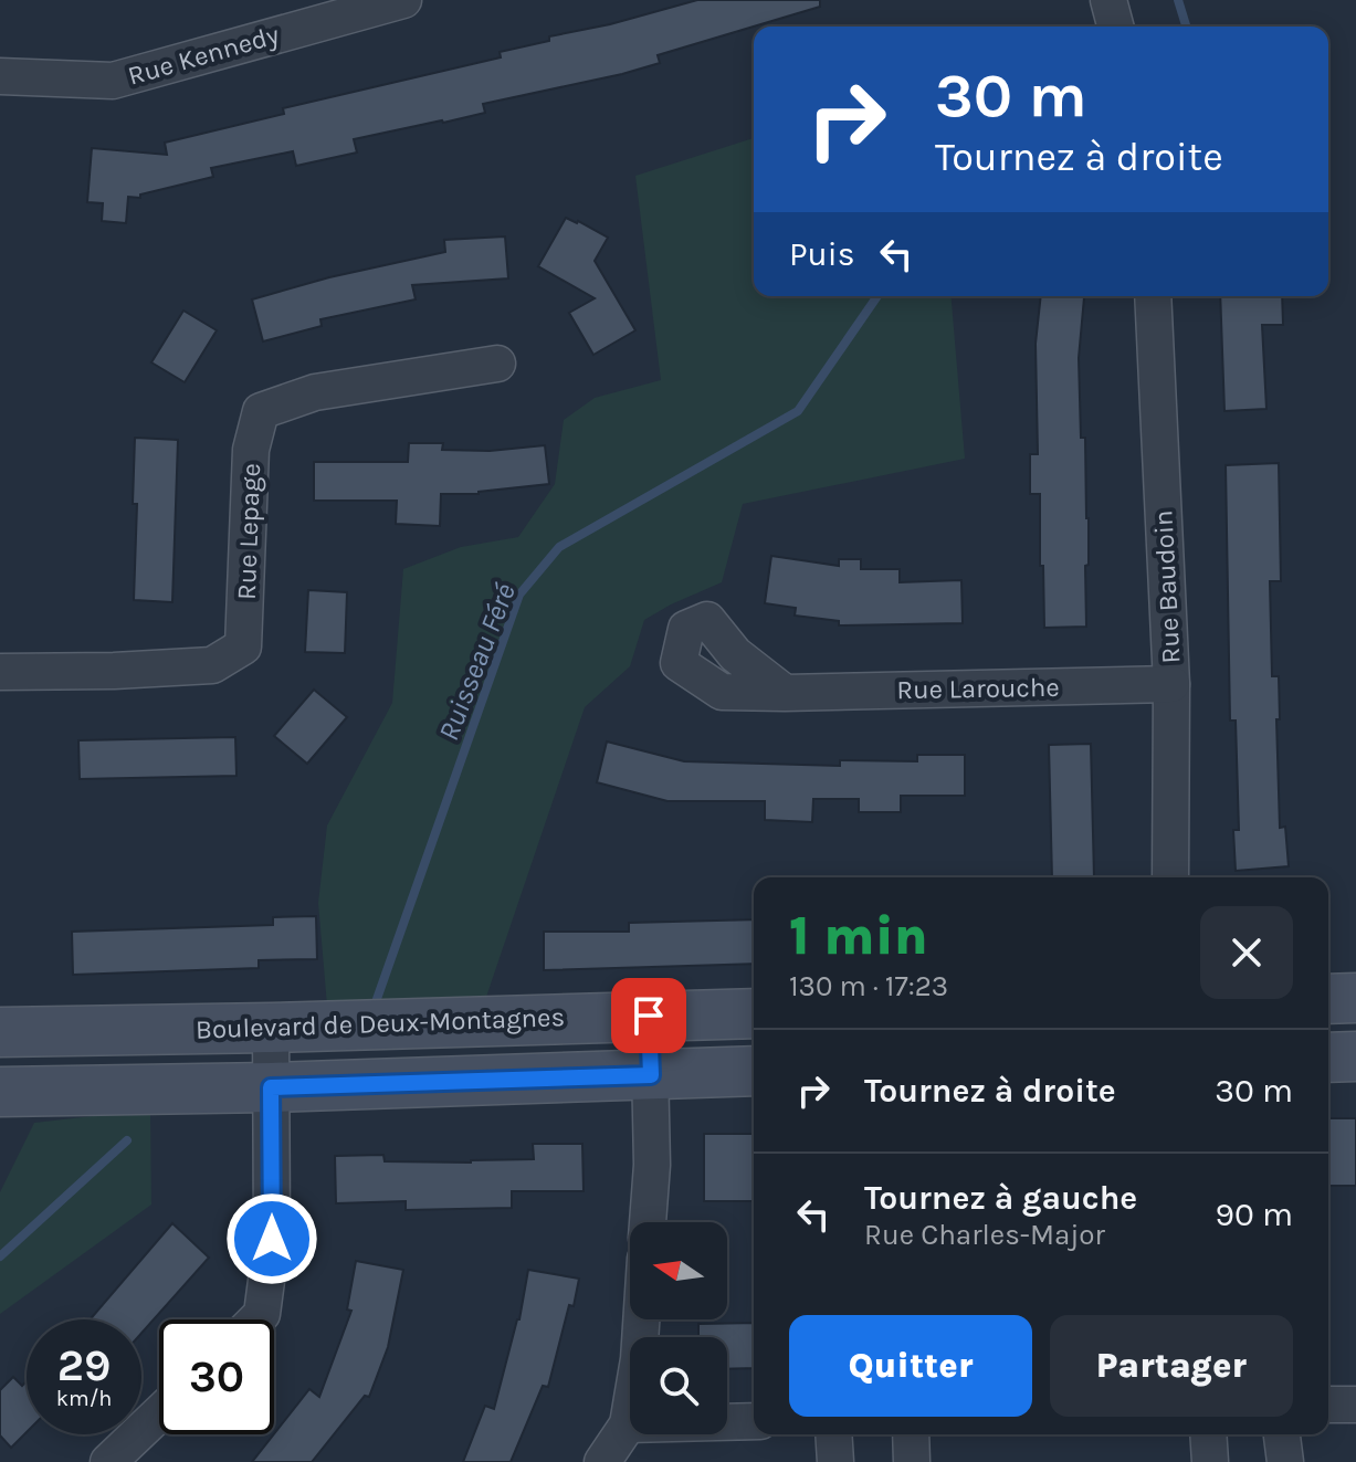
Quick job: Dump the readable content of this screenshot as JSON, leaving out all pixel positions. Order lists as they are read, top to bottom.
{
  "streets": {
    "street": [
      "Rue Kennedy",
      "Rue Lepage",
      "Rue Baudoin",
      "Rue Larouche",
      "Boulevard de Deux-Montagnes"
    ]
  },
  "crossings": [
    ["Rue Baudoin", "Rue Larouche"]
  ],
  "water": ["Ruisseau Féré"],
  "north": "left",
  "page": {
    "turn": ["30 m", "Tournez à droite"],
    "then": "Puis",
    "heading": ["1 min", "130 m · 17:23"],
    "list": [
      {
        "name": "Tournez à droite",
        "value": "30 m"
      },
      {
        "name": "Tournez à gauche",
        "note": "Rue Charles-Major",
        "value": "90 m"
      }
    ],
    "buttons": ["Quitter", "Partager"],
    "speed": "29 km/h",
    "limit": "30"
  }
}
